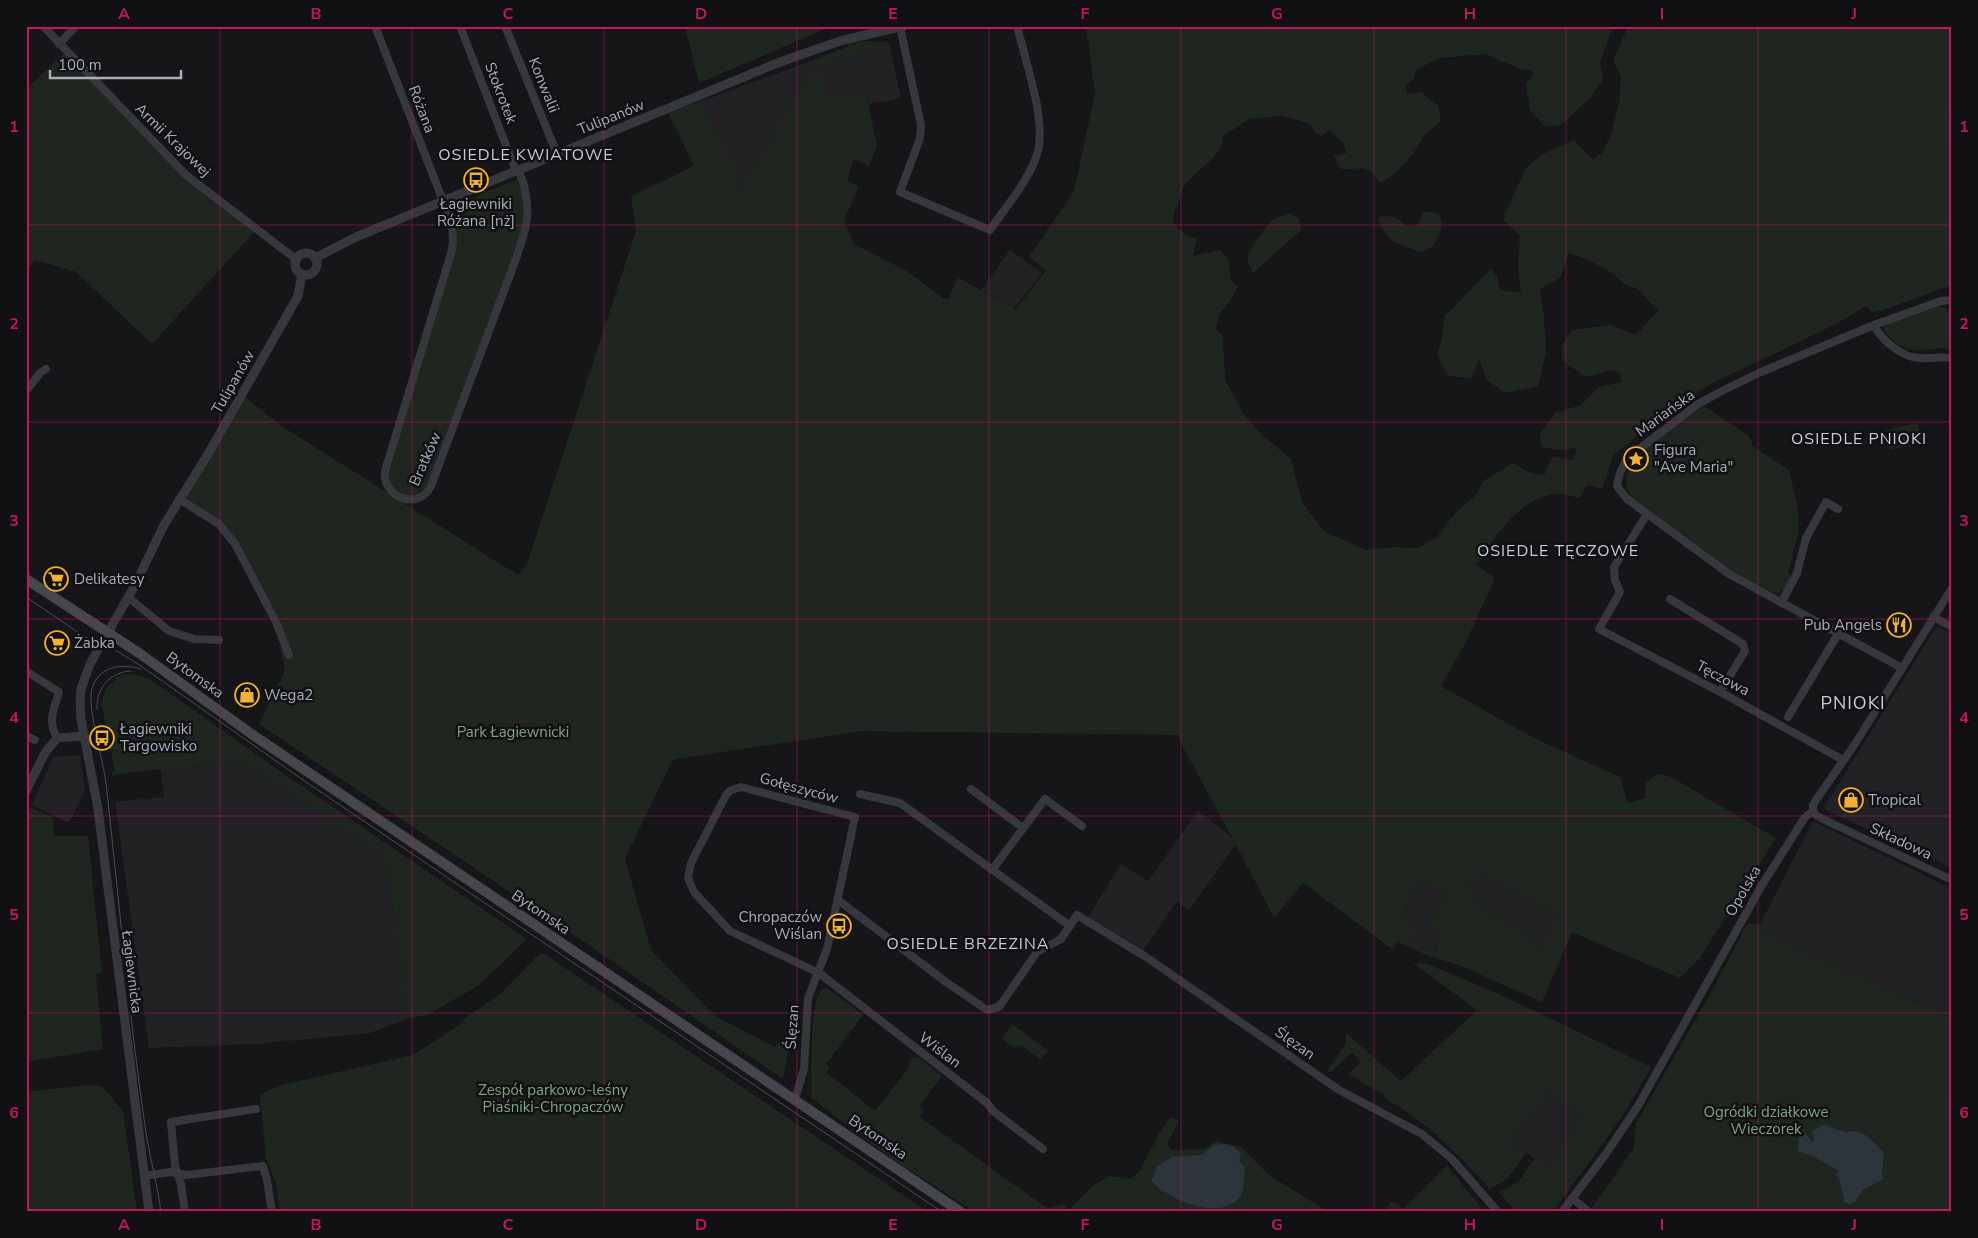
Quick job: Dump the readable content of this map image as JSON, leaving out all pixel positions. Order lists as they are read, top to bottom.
{
  "streets": {
    "main road": ["Bytomska"],
    "street": [
      "Konwalii",
      "Stokrotek",
      "Różana",
      "Tulipanów",
      "Armii Krajowej",
      "Mariańska",
      "Bratków",
      "Tęczowa",
      "Gołęszyców",
      "Składowa",
      "Opolska",
      "Łagiewnicka",
      "Ślęzan",
      "Wiślan"
    ]
  },
  "crossings": [
    ["Konwalii", "Tulipanów"],
    ["Stokrotek", "Tulipanów"],
    ["Stokrotek", "Bratków"],
    ["Różana", "Tulipanów"],
    ["Różana", "Bratków"],
    ["Tulipanów", "Armii Krajowej"],
    ["Tulipanów", "Bratków"],
    ["Tulipanów", "Łagiewnicka"],
    ["Mariańska", "Tęczowa"],
    ["Mariańska", "Opolska"],
    ["Bytomska", "Łagiewnicka"],
    ["Bytomska", "Ślęzan"],
    ["Tęczowa", "Opolska"],
    ["Gołęszyców", "Ślęzan"],
    ["Gołęszyców", "Wiślan"],
    ["Składowa", "Opolska"],
    ["Ślęzan", "Wiślan"]
  ],
  "districts": [
    "OSIEDLE KWIATOWE",
    "OSIEDLE PNIOKI",
    "OSIEDLE TĘCZOWE",
    "PNIOKI",
    "OSIEDLE BRZEZINA"
  ],
  "parks": ["Park Łagiewnicki", "Zespół parkowo-leśny Piaśniki-Chropaczów", "Ogródki działkowe Wieczorek"],
  "places": {
    "bus stop": ["Łagiewniki Różana [nż]", "Łagiewniki Targowisko", "Chropaczów Wiślan"],
    "place": ["Figura \"Ave Maria\""],
    "supermarket": ["Delikatesy", "Żabka"],
    "restaurant": ["Pub Angels"],
    "shop": ["Wega2", "Tropical"]
  },
  "scale_bar": "100 m",
  "grid": {
    "columns": [
      "A",
      "B",
      "C",
      "D",
      "E",
      "F",
      "G",
      "H",
      "I",
      "J"
    ],
    "rows": [
      "1",
      "2",
      "3",
      "4",
      "5",
      "6"
    ]
  }
}
